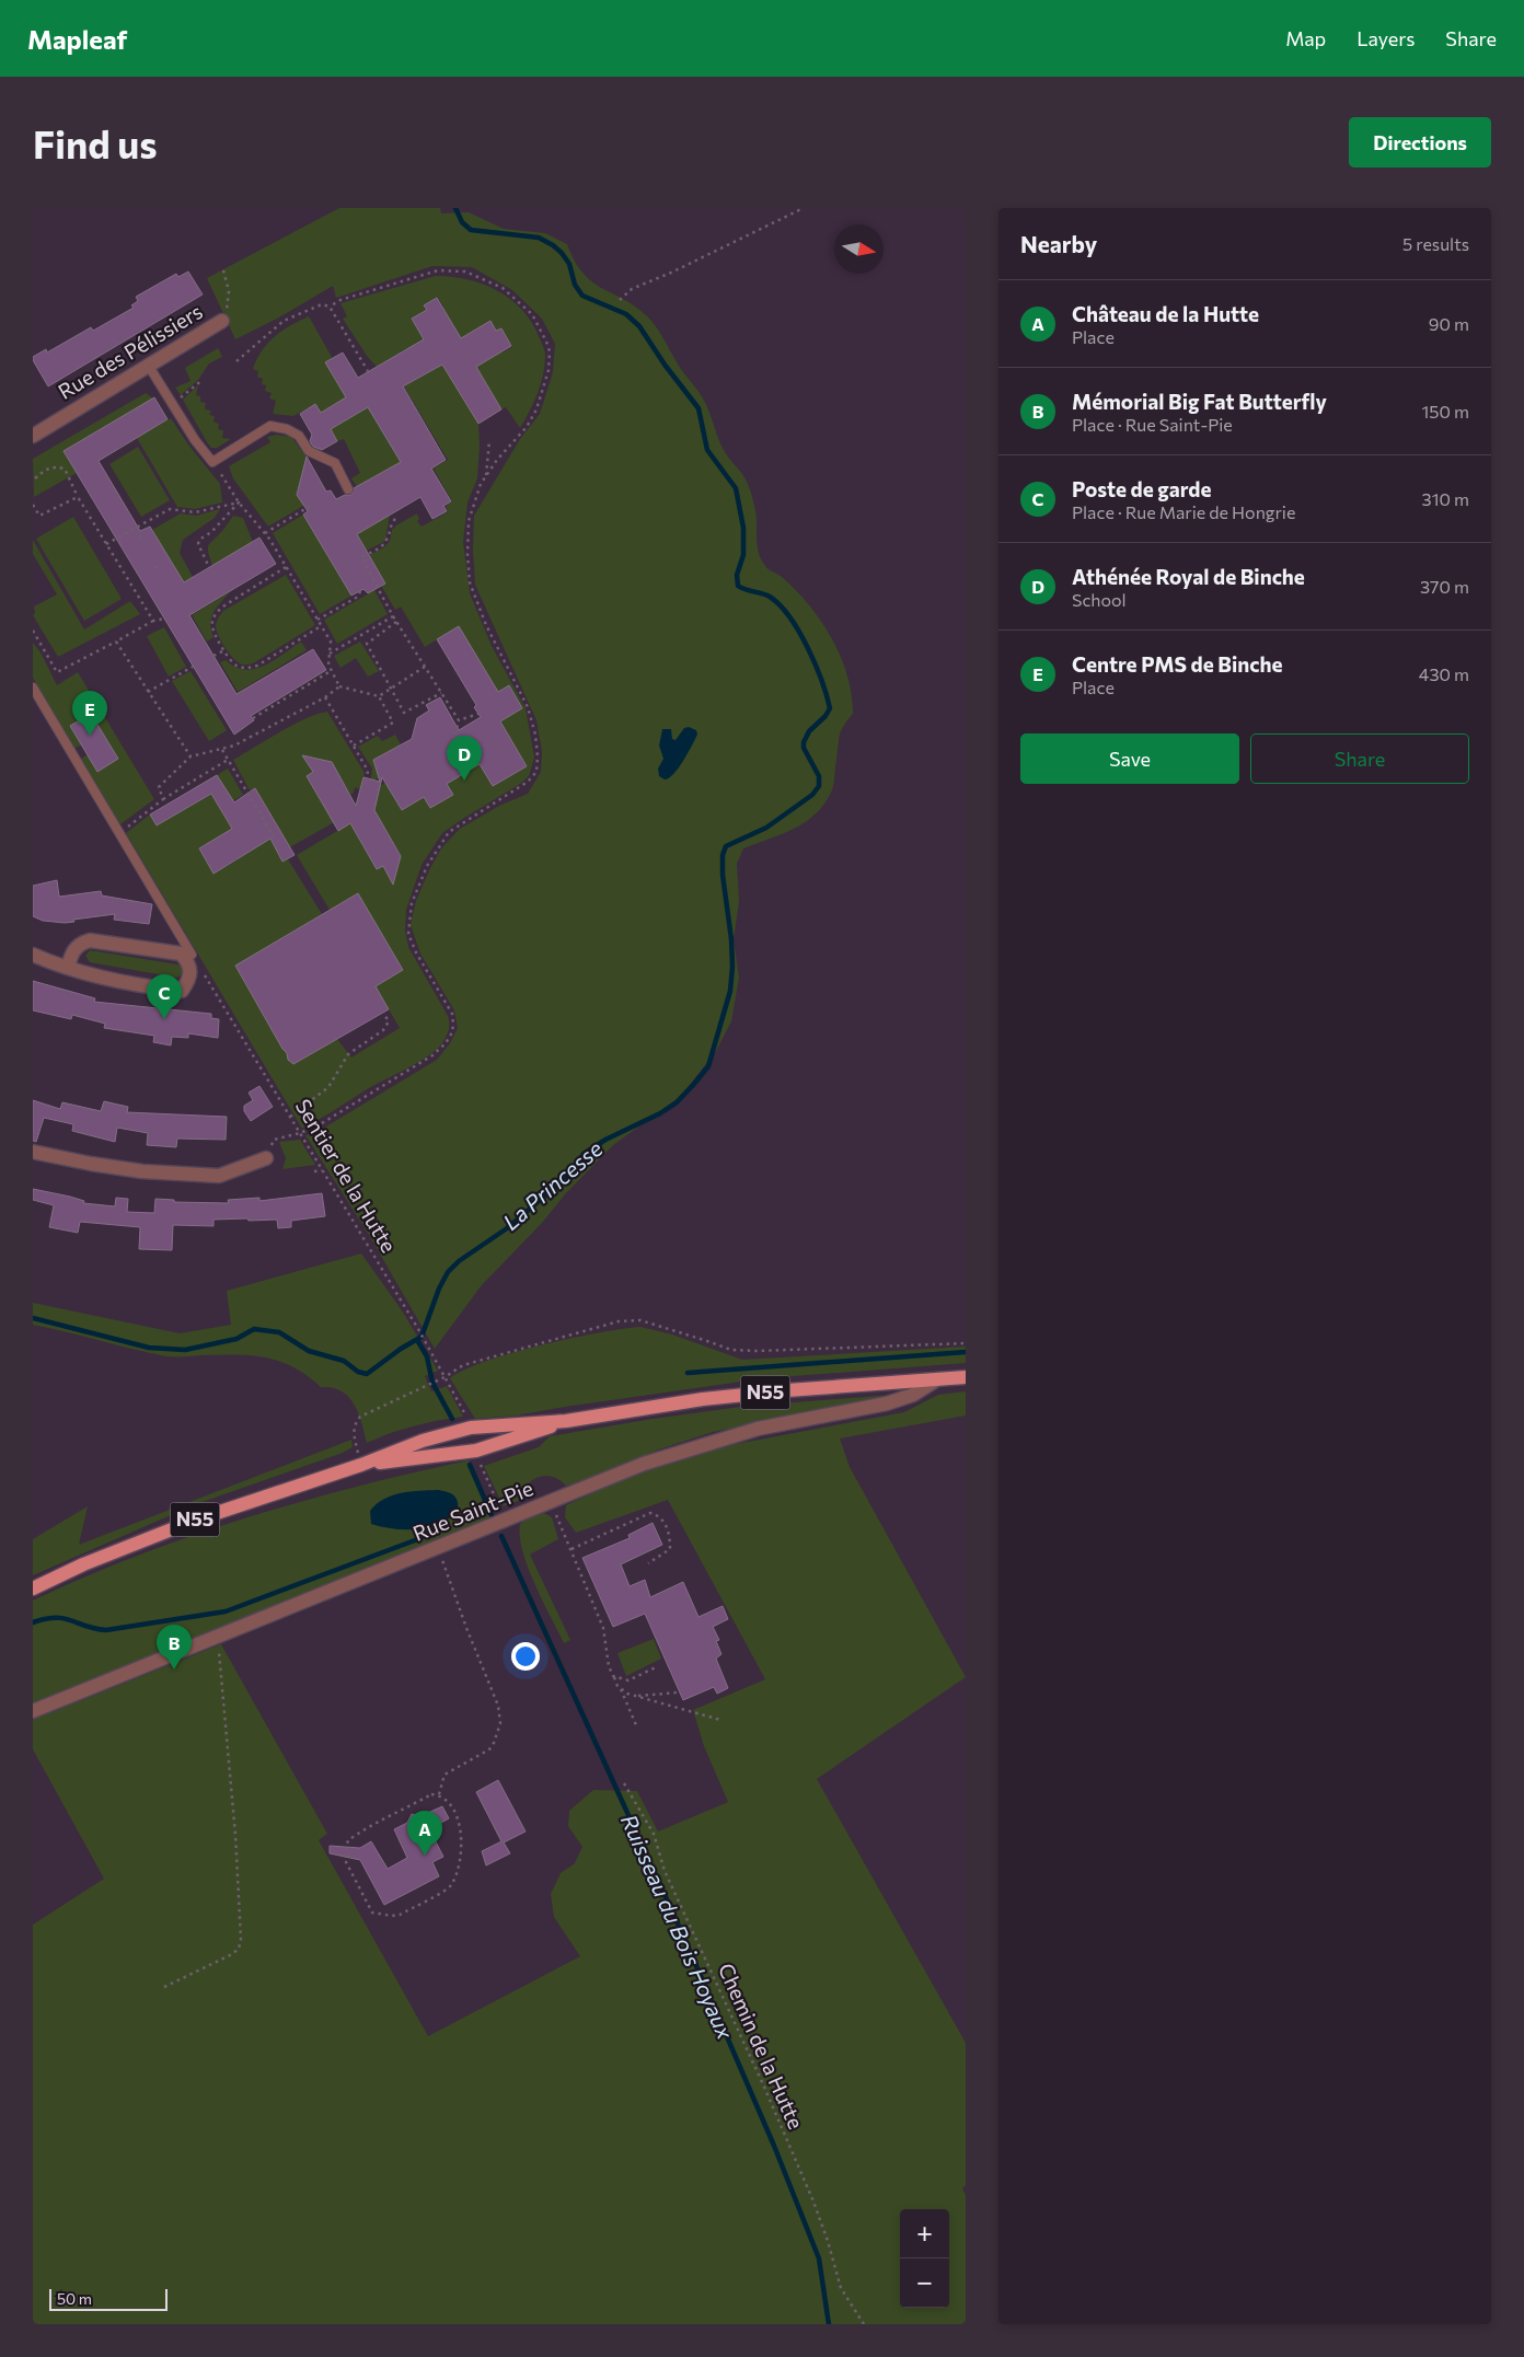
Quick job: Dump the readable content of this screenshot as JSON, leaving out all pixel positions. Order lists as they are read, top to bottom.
{
  "streets": {
    "main road": ["N55"],
    "street": ["Rue des Pélissiers", "Rue Saint-Pie"],
    "path": ["Sentier de la Hutte", "Chemin de la Hutte"]
  },
  "crossings": [
    ["N55", "Rue Saint-Pie"]
  ],
  "water": ["La Princesse", "Ruisseau du Bois Hoyaux"],
  "scale_bar": "50 m",
  "north": "right",
  "page": {
    "header": "Mapleaf",
    "nav": ["Map", "Layers", "Share"],
    "buttons": [
      "Directions",
      ["Save", "Share"]
    ],
    "title": "Find us",
    "heading": ["Nearby", "5 results"],
    "list": [
      {
        "mark": "A",
        "name": "Château de la Hutte",
        "note": "Place",
        "value": "90 m"
      },
      {
        "mark": "B",
        "name": "Mémorial Big Fat Butterfly",
        "note": "Place · Rue Saint-Pie",
        "value": "150 m"
      },
      {
        "mark": "C",
        "name": "Poste de garde",
        "note": "Place · Rue Marie de Hongrie",
        "value": "310 m"
      },
      {
        "mark": "D",
        "name": "Athénée Royal de Binche",
        "note": "School",
        "value": "370 m"
      },
      {
        "mark": "E",
        "name": "Centre PMS de Binche",
        "note": "Place",
        "value": "430 m"
      }
    ],
    "pins": [
      "E",
      "D",
      "C",
      "B",
      "A"
    ],
    "map_buttons": ["+", "−"],
    "scale": "50 m"
  }
}
